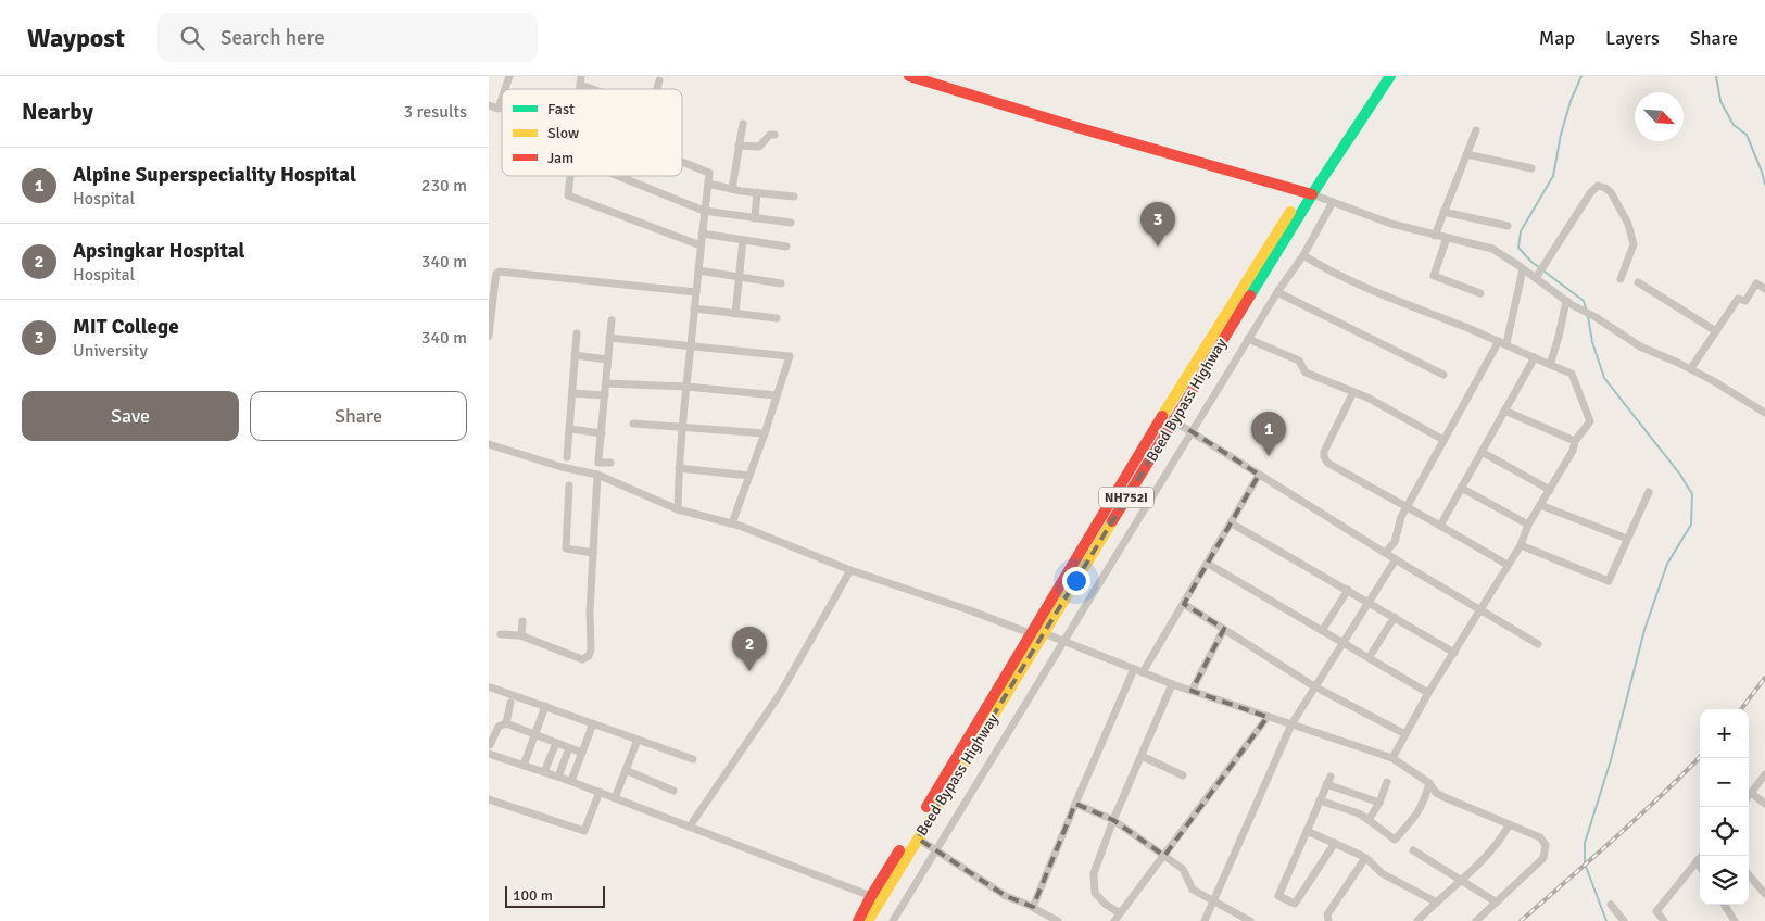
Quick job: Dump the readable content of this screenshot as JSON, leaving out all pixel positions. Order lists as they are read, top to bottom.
{
  "streets": {
    "main road": ["Beed Bypass Highway", "NH752I"]
  },
  "legend": ["Fast", "Slow", "Jam"],
  "scale_bar": "100 m",
  "north": "bottom right",
  "page": {
    "header": "Waypost",
    "search": "Search here",
    "nav": ["Map", "Layers", "Share"],
    "heading": ["Nearby", "3 results"],
    "list": [
      {
        "mark": "1",
        "name": "Alpine Superspeciality Hospital",
        "note": "Hospital",
        "value": "230 m"
      },
      {
        "mark": "2",
        "name": "Apsingkar Hospital",
        "note": "Hospital",
        "value": "340 m"
      },
      {
        "mark": "3",
        "name": "MIT College",
        "note": "University",
        "value": "340 m"
      }
    ],
    "pins": ["3", "1", "2"],
    "buttons": ["Save", "Share"],
    "map_buttons": ["+", "−"],
    "scale": "100 m"
  }
}
